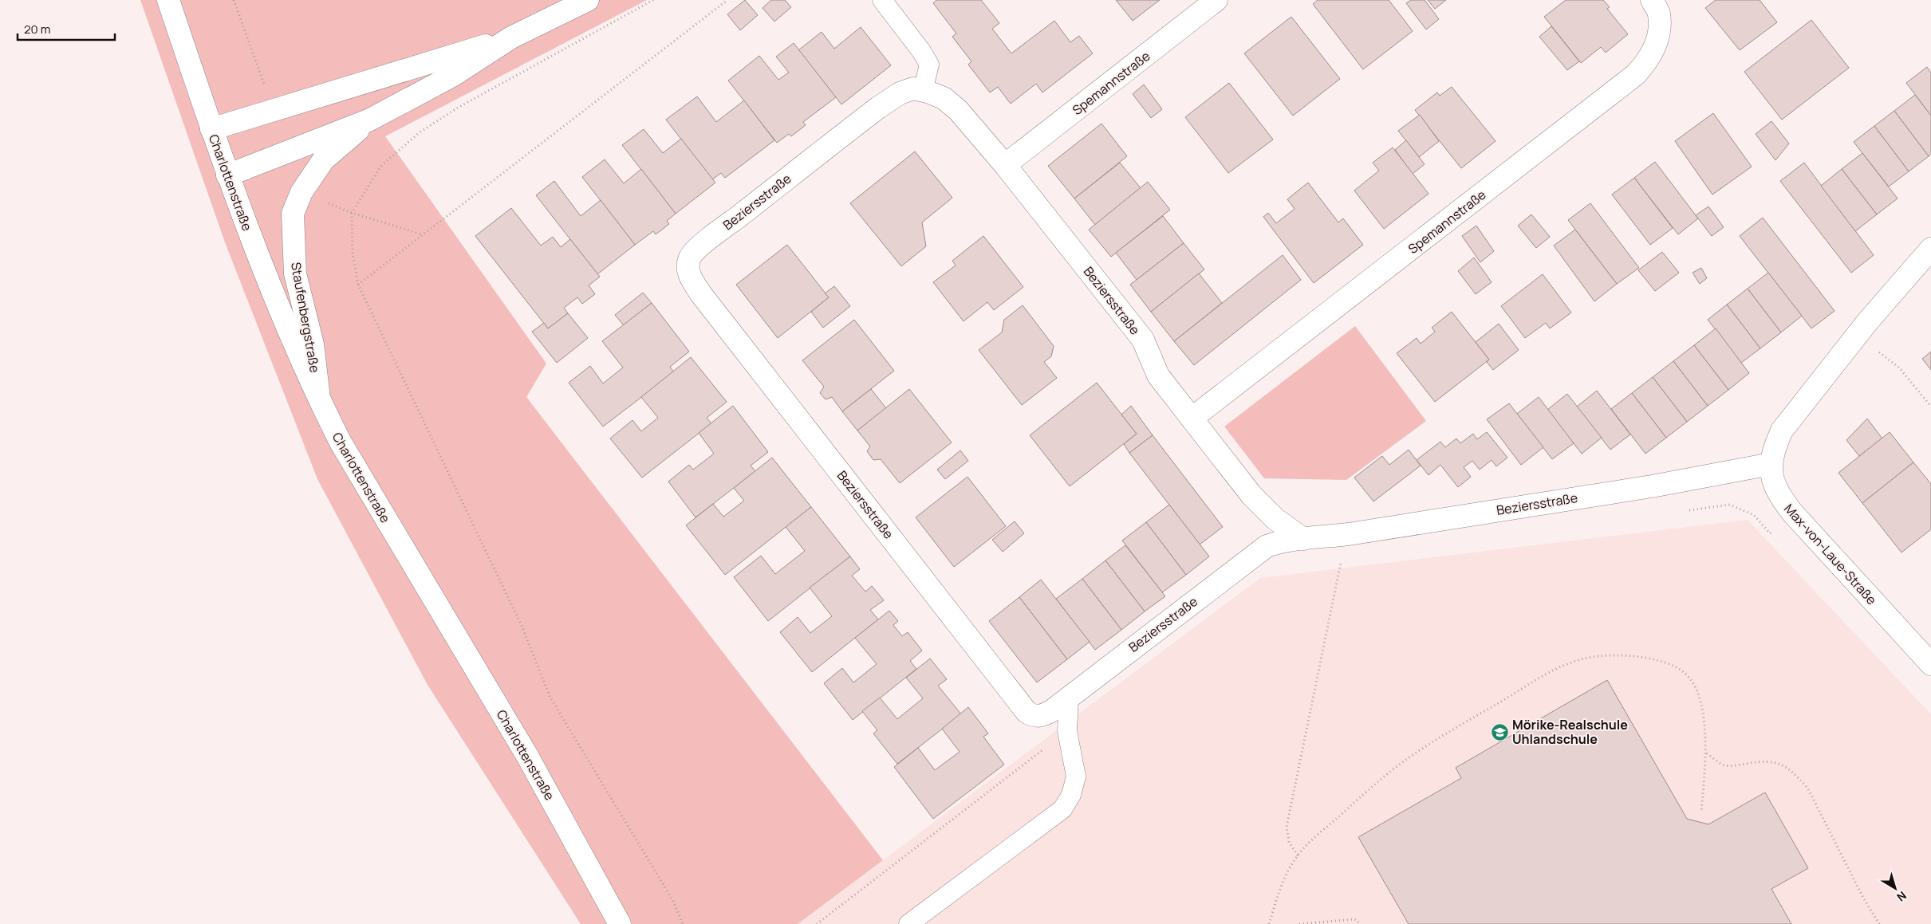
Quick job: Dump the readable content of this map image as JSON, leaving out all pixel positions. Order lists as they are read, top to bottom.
{
  "streets": {
    "street": [
      "Spemannstraße",
      "Charlottenstraße",
      "Beziersstraße",
      "Staufenbergstraße",
      "Max-von-Laue-Straße"
    ]
  },
  "crossings": [
    ["Spemannstraße", "Beziersstraße"],
    ["Charlottenstraße", "Staufenbergstraße"],
    ["Beziersstraße", "Max-von-Laue-Straße"]
  ],
  "places": {
    "school or university": ["Mörike-Realschule Uhlandschule"]
  },
  "scale_bar": "20 m",
  "north": "bottom right"
}
